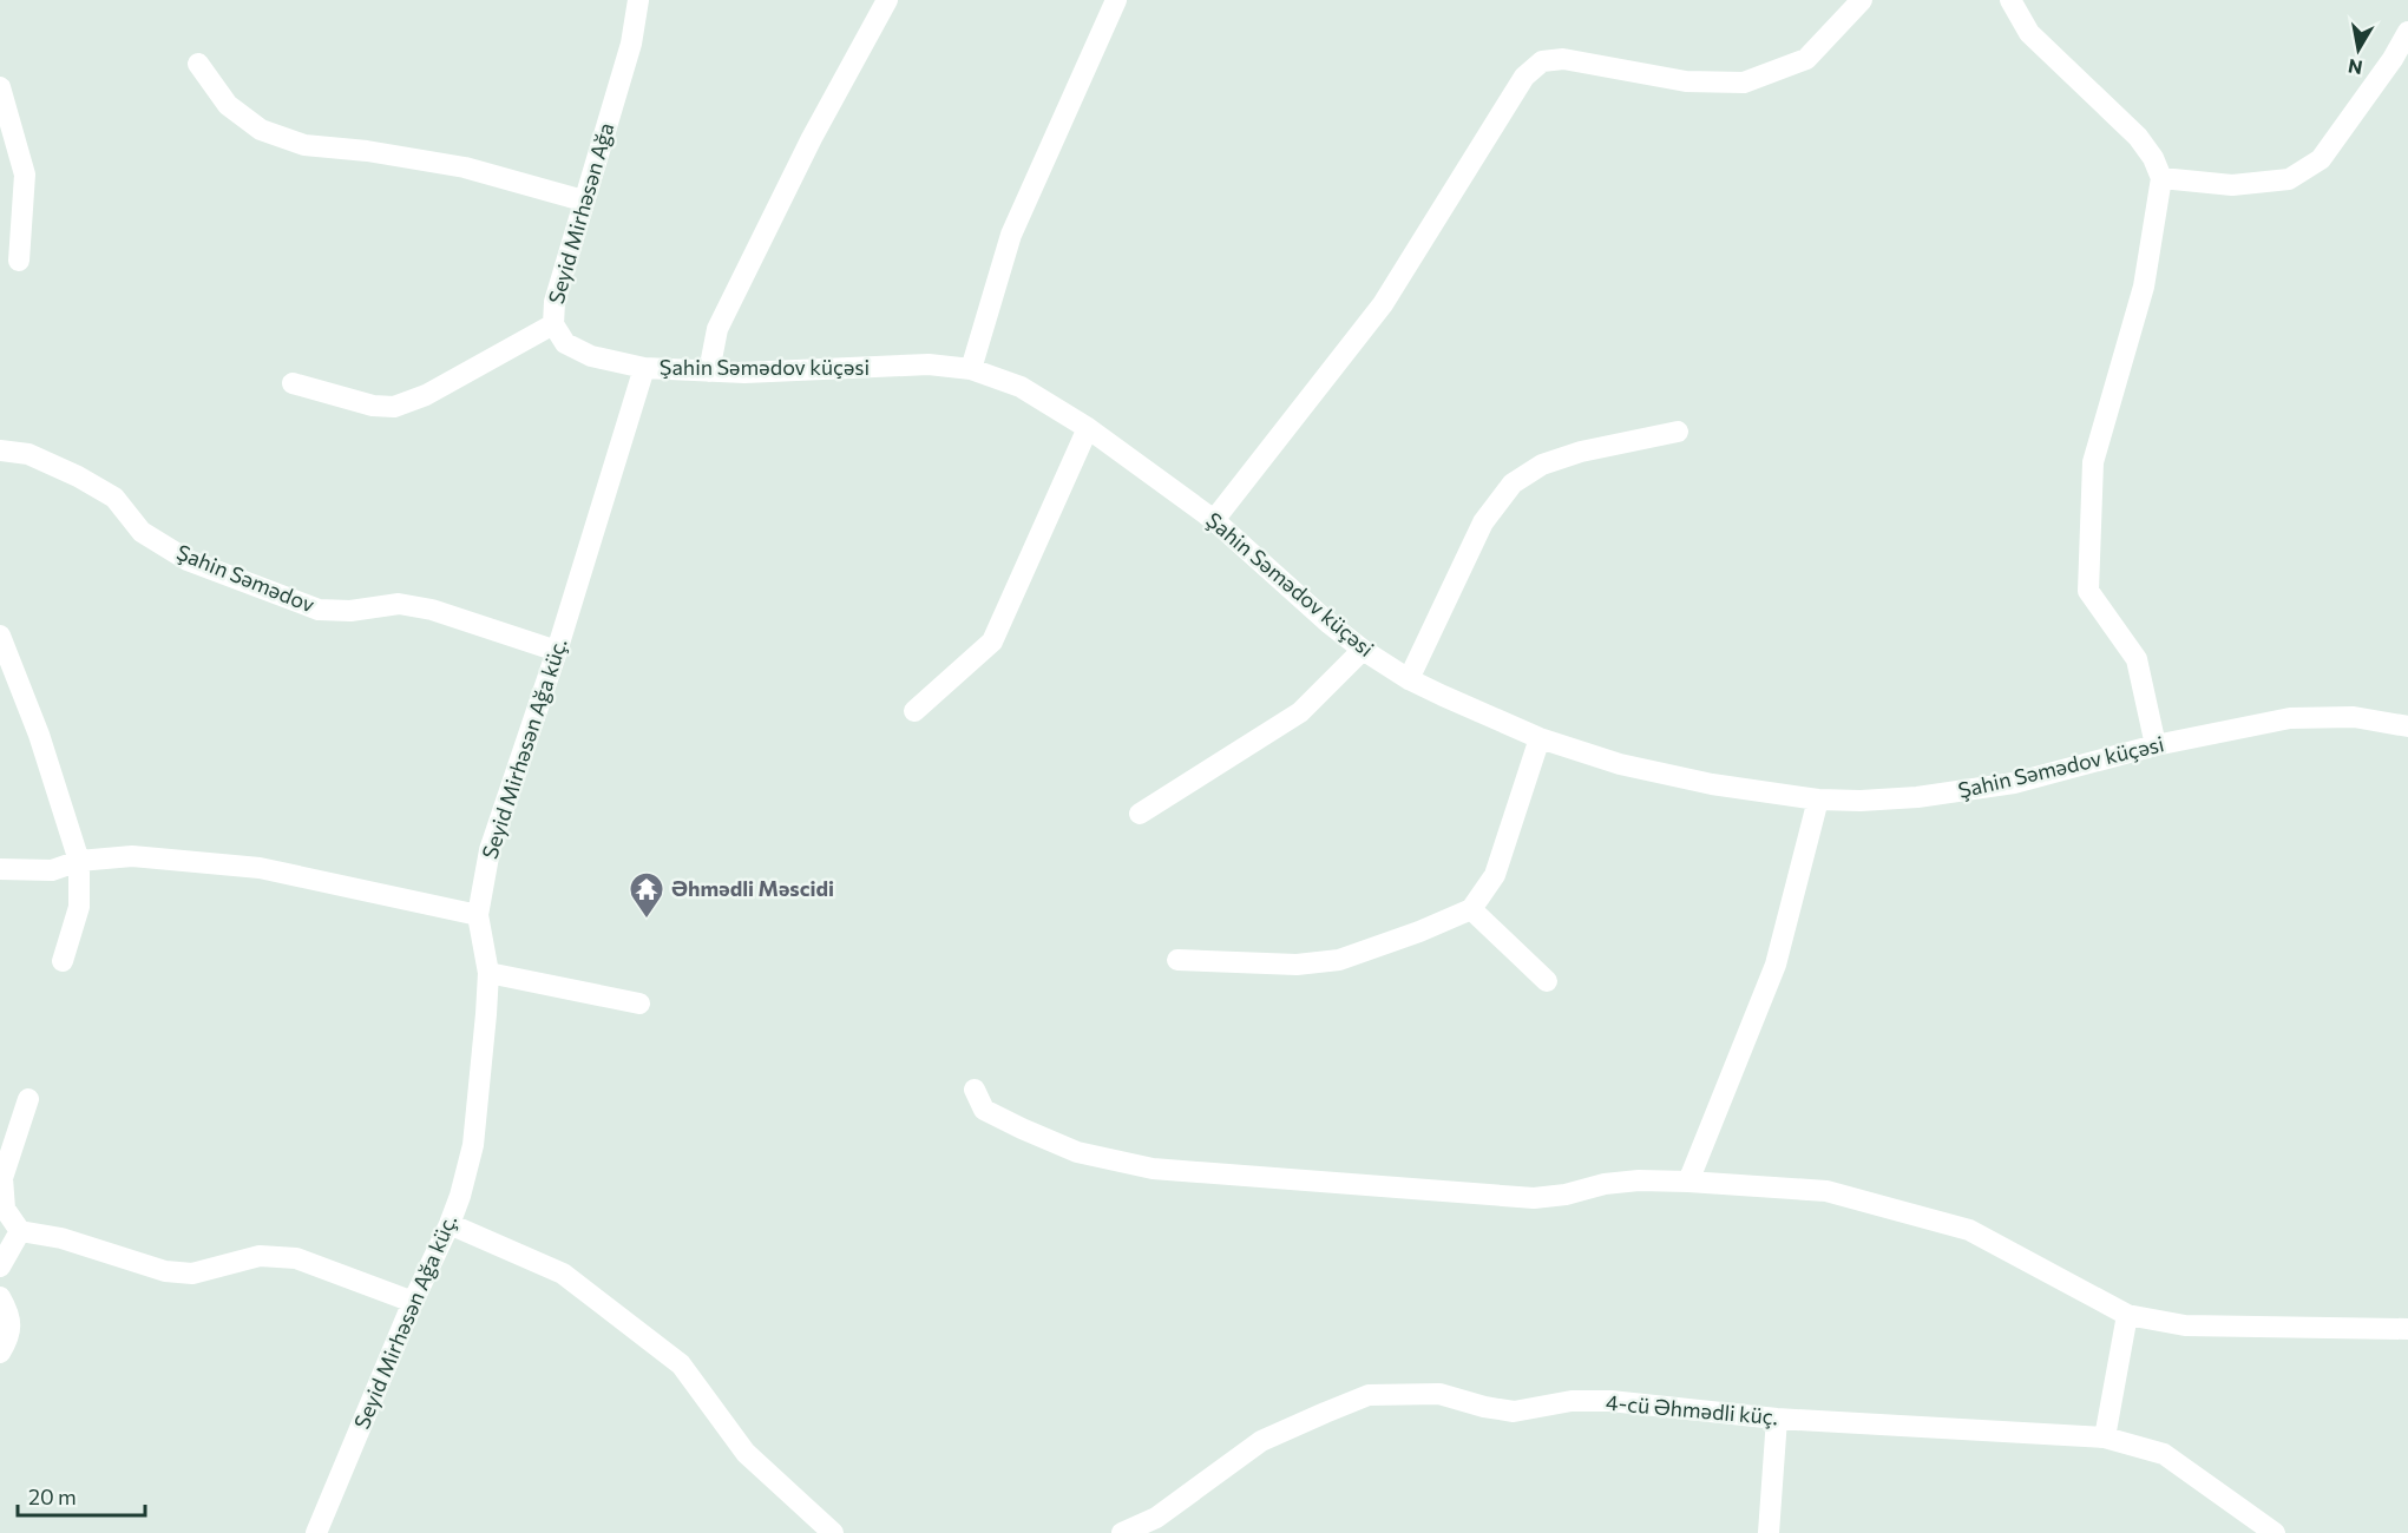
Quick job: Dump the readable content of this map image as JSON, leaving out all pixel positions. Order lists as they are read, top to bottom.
{
  "streets": {
    "street": [
      "Seyid Mirhəsən Ağa",
      "Şahin Səmədov küçəsi",
      "Şahin Səmədov",
      "Seyid Mirhəsən Ağa küç.",
      "4-cü Əhmədli küç."
    ]
  },
  "crossings": [
    ["Seyid Mirhəsən Ağa", "Şahin Səmədov küçəsi"],
    ["Seyid Mirhəsən Ağa", "Seyid Mirhəsən Ağa küç."],
    ["Şahin Səmədov küçəsi", "Seyid Mirhəsən Ağa küç."],
    ["Şahin Səmədov", "Seyid Mirhəsən Ağa küç."]
  ],
  "places": {
    "temple": ["Әhmәdli Mәscidi"]
  },
  "scale_bar": "20 m",
  "north": "bottom"
}
